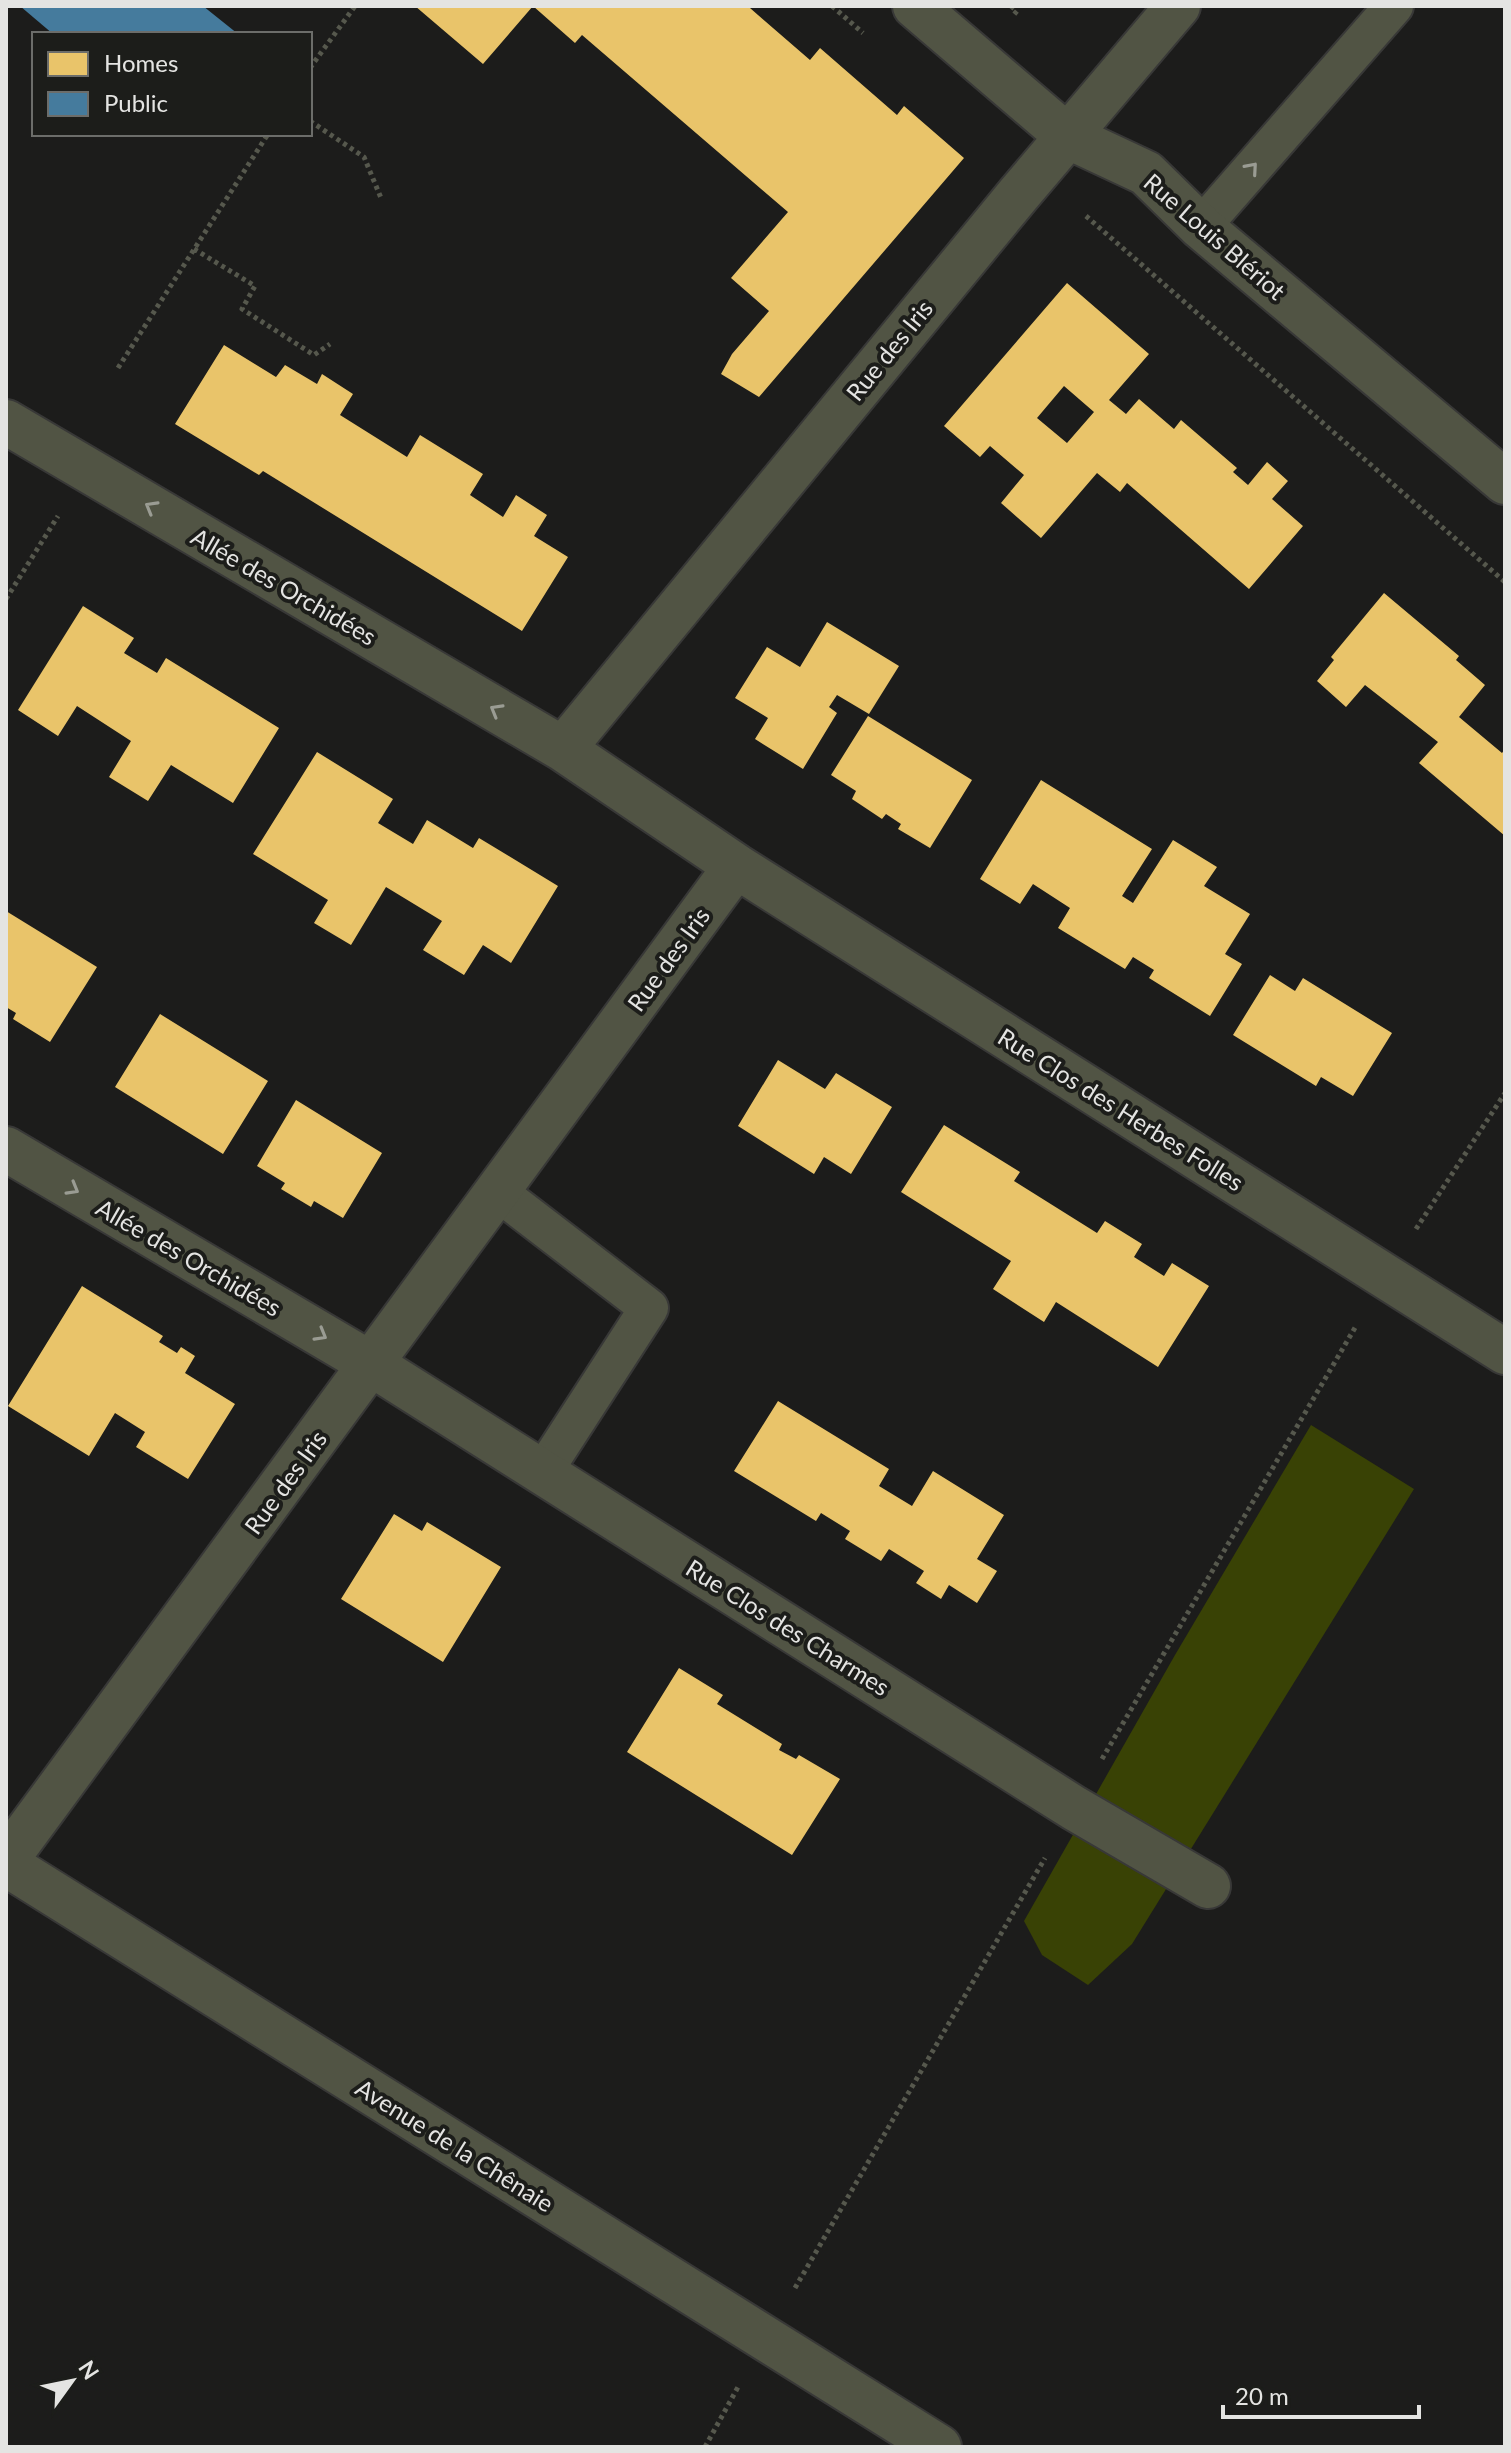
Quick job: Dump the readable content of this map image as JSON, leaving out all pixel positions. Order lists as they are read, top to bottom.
{
  "streets": {
    "street": [
      "Rue Louis Blériot",
      "Rue des Iris",
      "Allée des Orchidées",
      "Rue Clos des Herbes Folles",
      "Rue Clos des Charmes",
      "Avenue de la Chênaie"
    ]
  },
  "crossings": [
    ["Rue Louis Blériot", "Rue des Iris"],
    ["Rue des Iris", "Allée des Orchidées"],
    ["Rue des Iris", "Rue Clos des Herbes Folles"],
    ["Rue des Iris", "Rue Clos des Charmes"],
    ["Rue des Iris", "Avenue de la Chênaie"],
    ["Allée des Orchidées", "Rue Clos des Charmes"]
  ],
  "legend": ["Homes", "Public"],
  "scale_bar": "20 m",
  "north": "top right"
}
